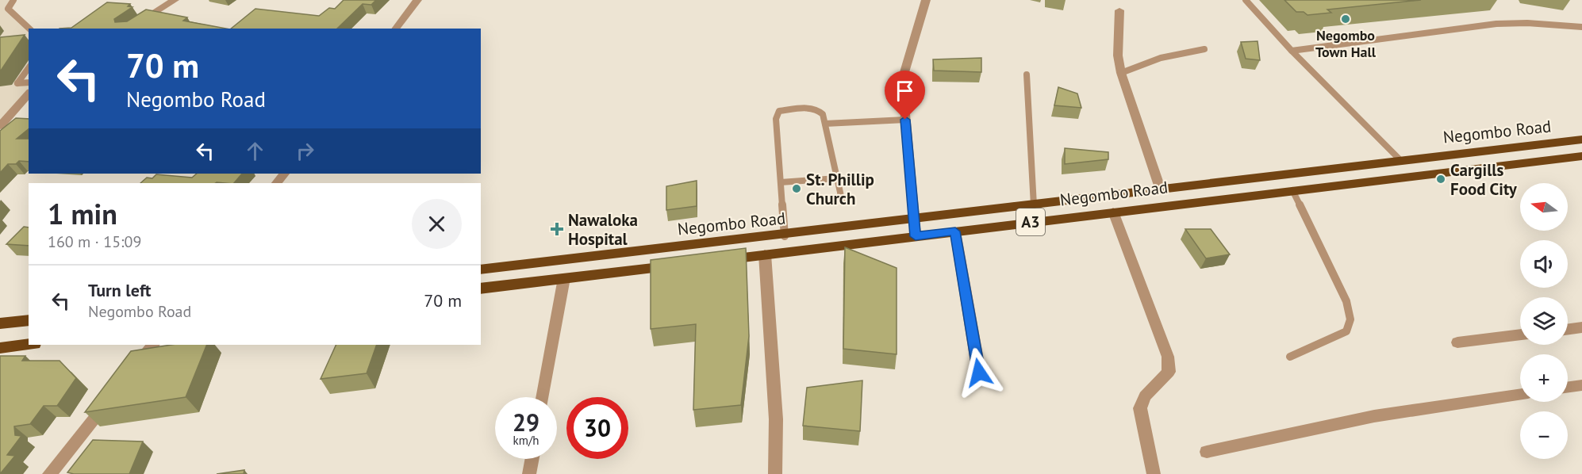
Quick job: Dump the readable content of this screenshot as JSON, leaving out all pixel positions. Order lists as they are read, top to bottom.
{
  "streets": {
    "highway": ["Negombo Road", "A3"]
  },
  "places": {
    "other": ["Negombo Town Hall", "Cargills Food City", "St. Phillip Church"],
    "health": ["Nawaloka Hospital"]
  },
  "north": "left",
  "page": {
    "turn": ["70 m", "Negombo Road"],
    "map_buttons": ["+", "−"],
    "heading": ["1 min", "160 m · 15:09"],
    "list": [
      {
        "name": "Turn left",
        "note": "Negombo Road",
        "value": "70 m"
      }
    ],
    "speed": "29 km/h",
    "limit": "30"
  }
}
